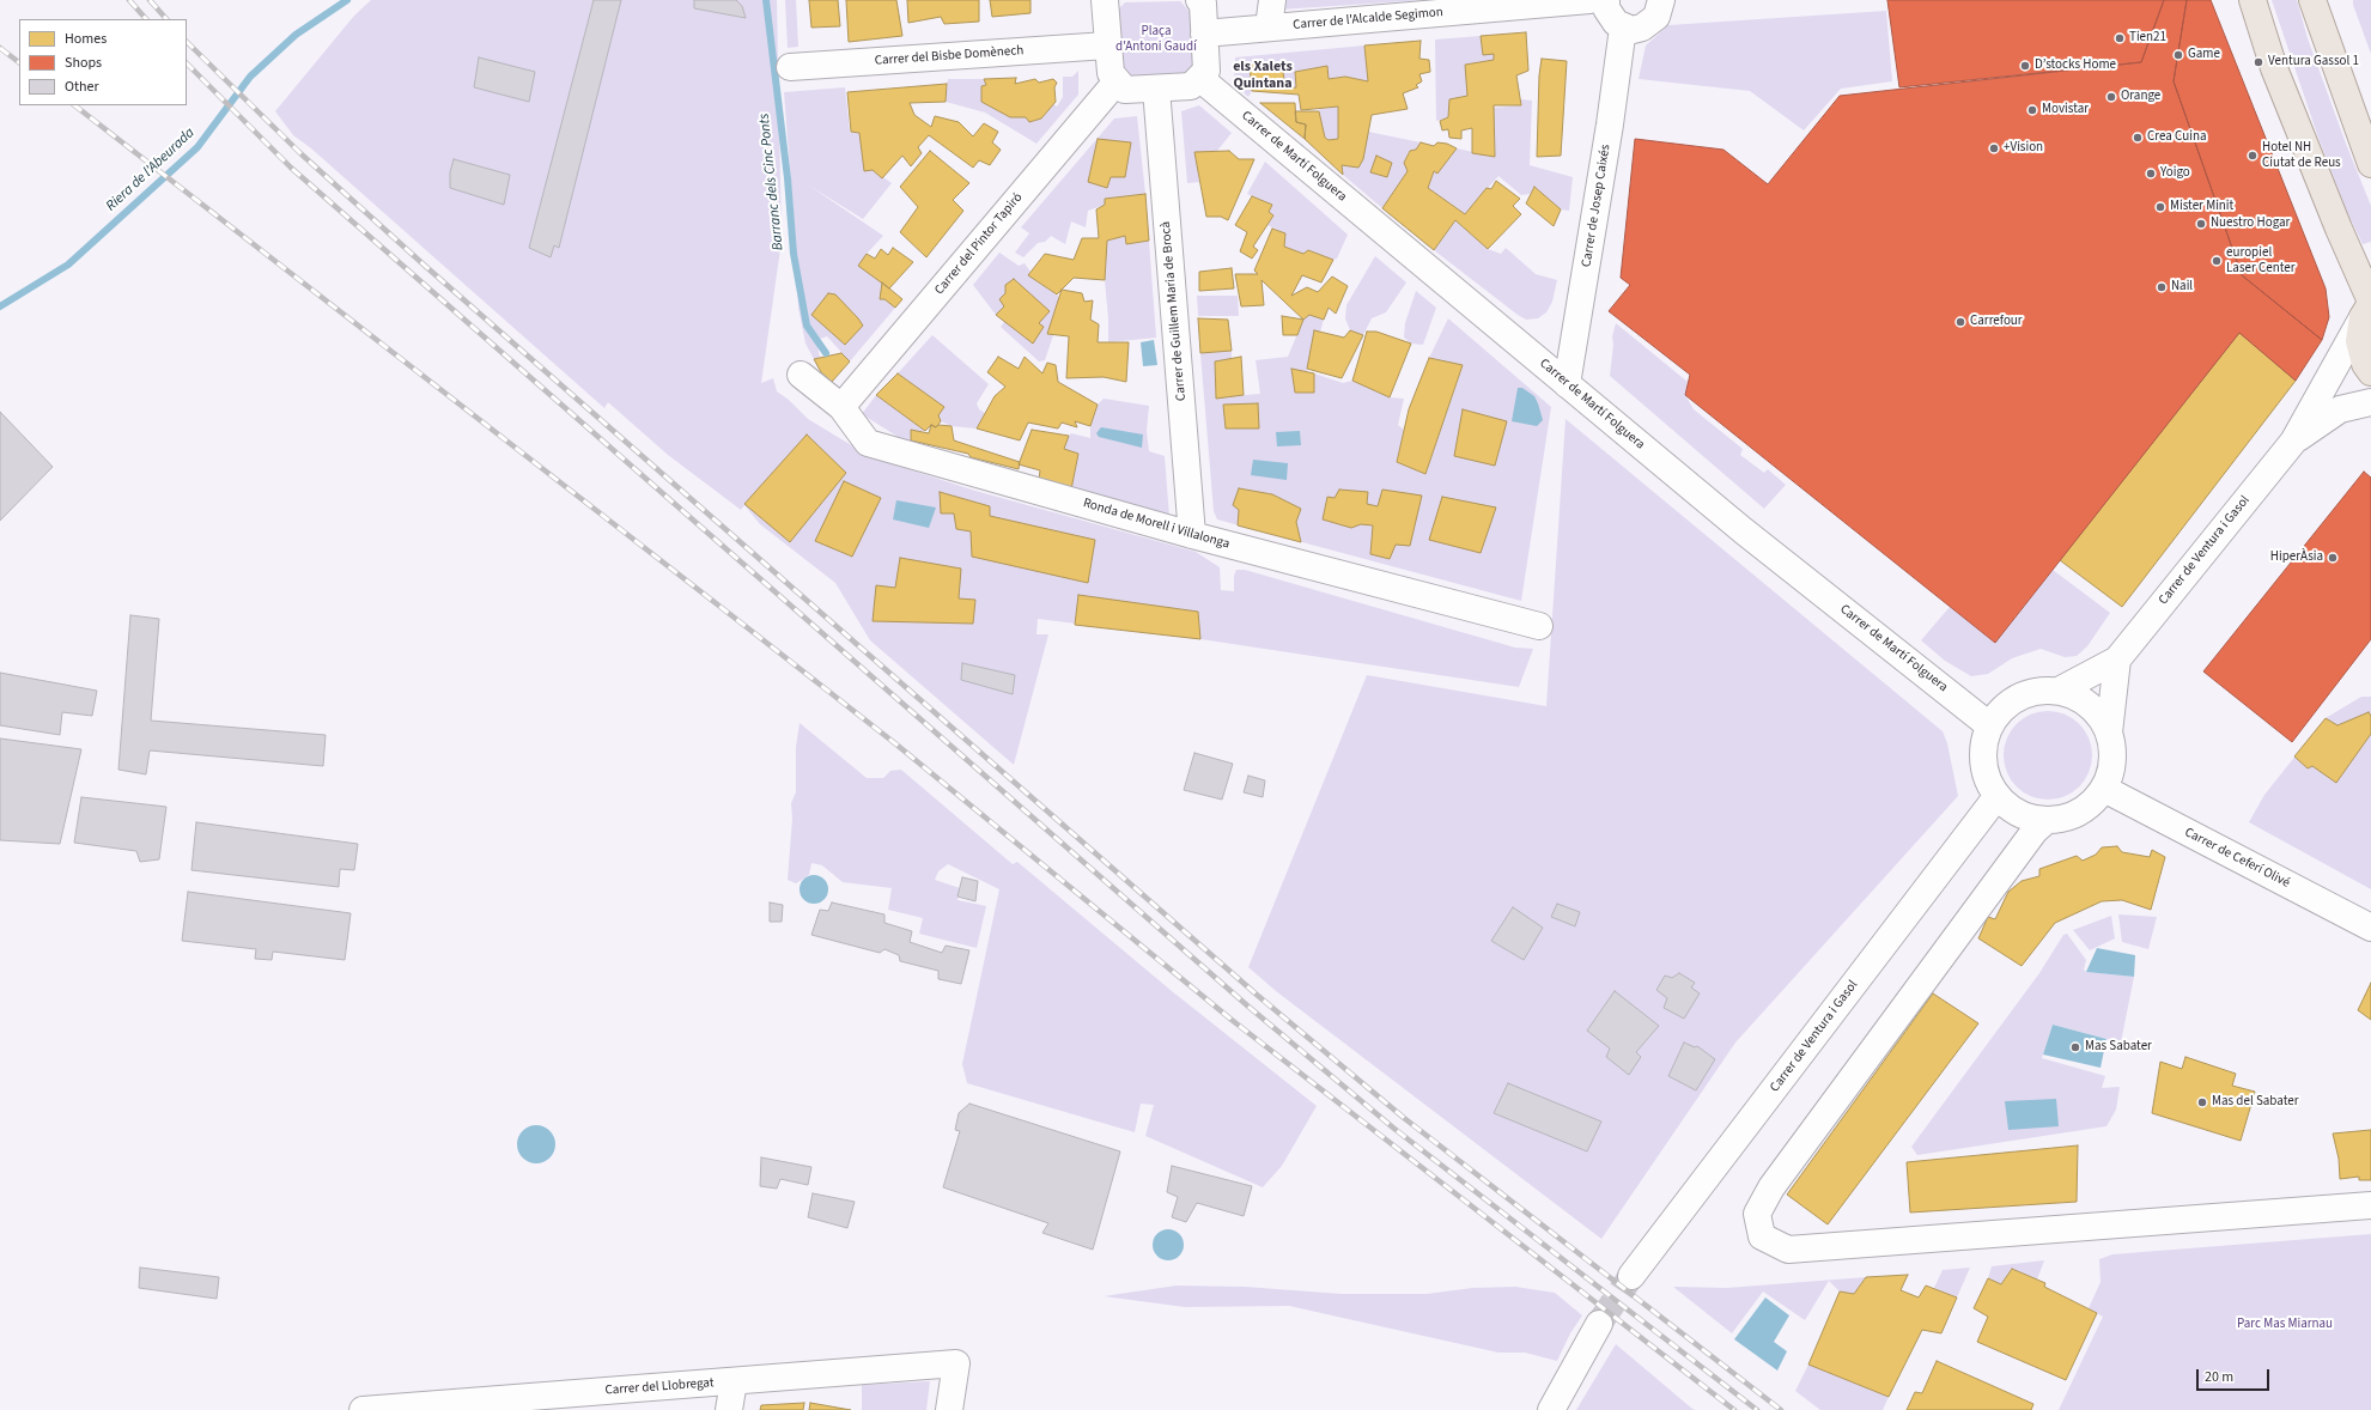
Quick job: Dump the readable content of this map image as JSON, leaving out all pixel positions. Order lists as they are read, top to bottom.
{
  "streets": {
    "street": [
      "Carrer de l'Alcalde Segimon",
      "Carrer del Bisbe Domènech",
      "Carrer de Martí Folguera",
      "Carrer de Josep Caixés",
      "Carrer del Pintor Tapiró",
      "Carrer de Guillem Maria de Brocà",
      "Ronda de Morell i Villalonga",
      "Carrer de Ventura i Gasol",
      "Carrer de Ceferí Olivé",
      "Carrer del Llobregat"
    ]
  },
  "crossings": [
    ["Carrer de Martí Folguera", "Carrer de Josep Caixés"],
    ["Carrer de Martí Folguera", "Carrer de Ventura i Gasol"],
    ["Carrer de Martí Folguera", "Carrer de Ceferí Olivé"],
    ["Carrer del Pintor Tapiró", "Ronda de Morell i Villalonga"],
    ["Carrer de Guillem Maria de Brocà", "Ronda de Morell i Villalonga"],
    ["Carrer de Ventura i Gasol", "Carrer de Ceferí Olivé"]
  ],
  "districts": ["els Xalets Quintana"],
  "water": ["Riera de l'Abeurada", "Barranc dels Cinc Ponts"],
  "parks": ["Plaça d'Antoni Gaudí", "Parc Mas Miarnau"],
  "places": [
    "Tien21",
    "Game",
    "Ventura Gassol 1",
    "D’stocks Home",
    "Orange",
    "Movistar",
    "Crea Cuina",
    "+Vision",
    "Hotel NH Ciutat de Reus",
    "Yoigo",
    "Mister Minit",
    "Nuestro Hogar",
    "europiel Laser Center",
    "Nail",
    "Carrefour",
    "HiperÀsia",
    "Mas Sabater",
    "Mas del Sabater"
  ],
  "legend": ["Homes", "Shops", "Other"],
  "scale_bar": "20 m"
}
